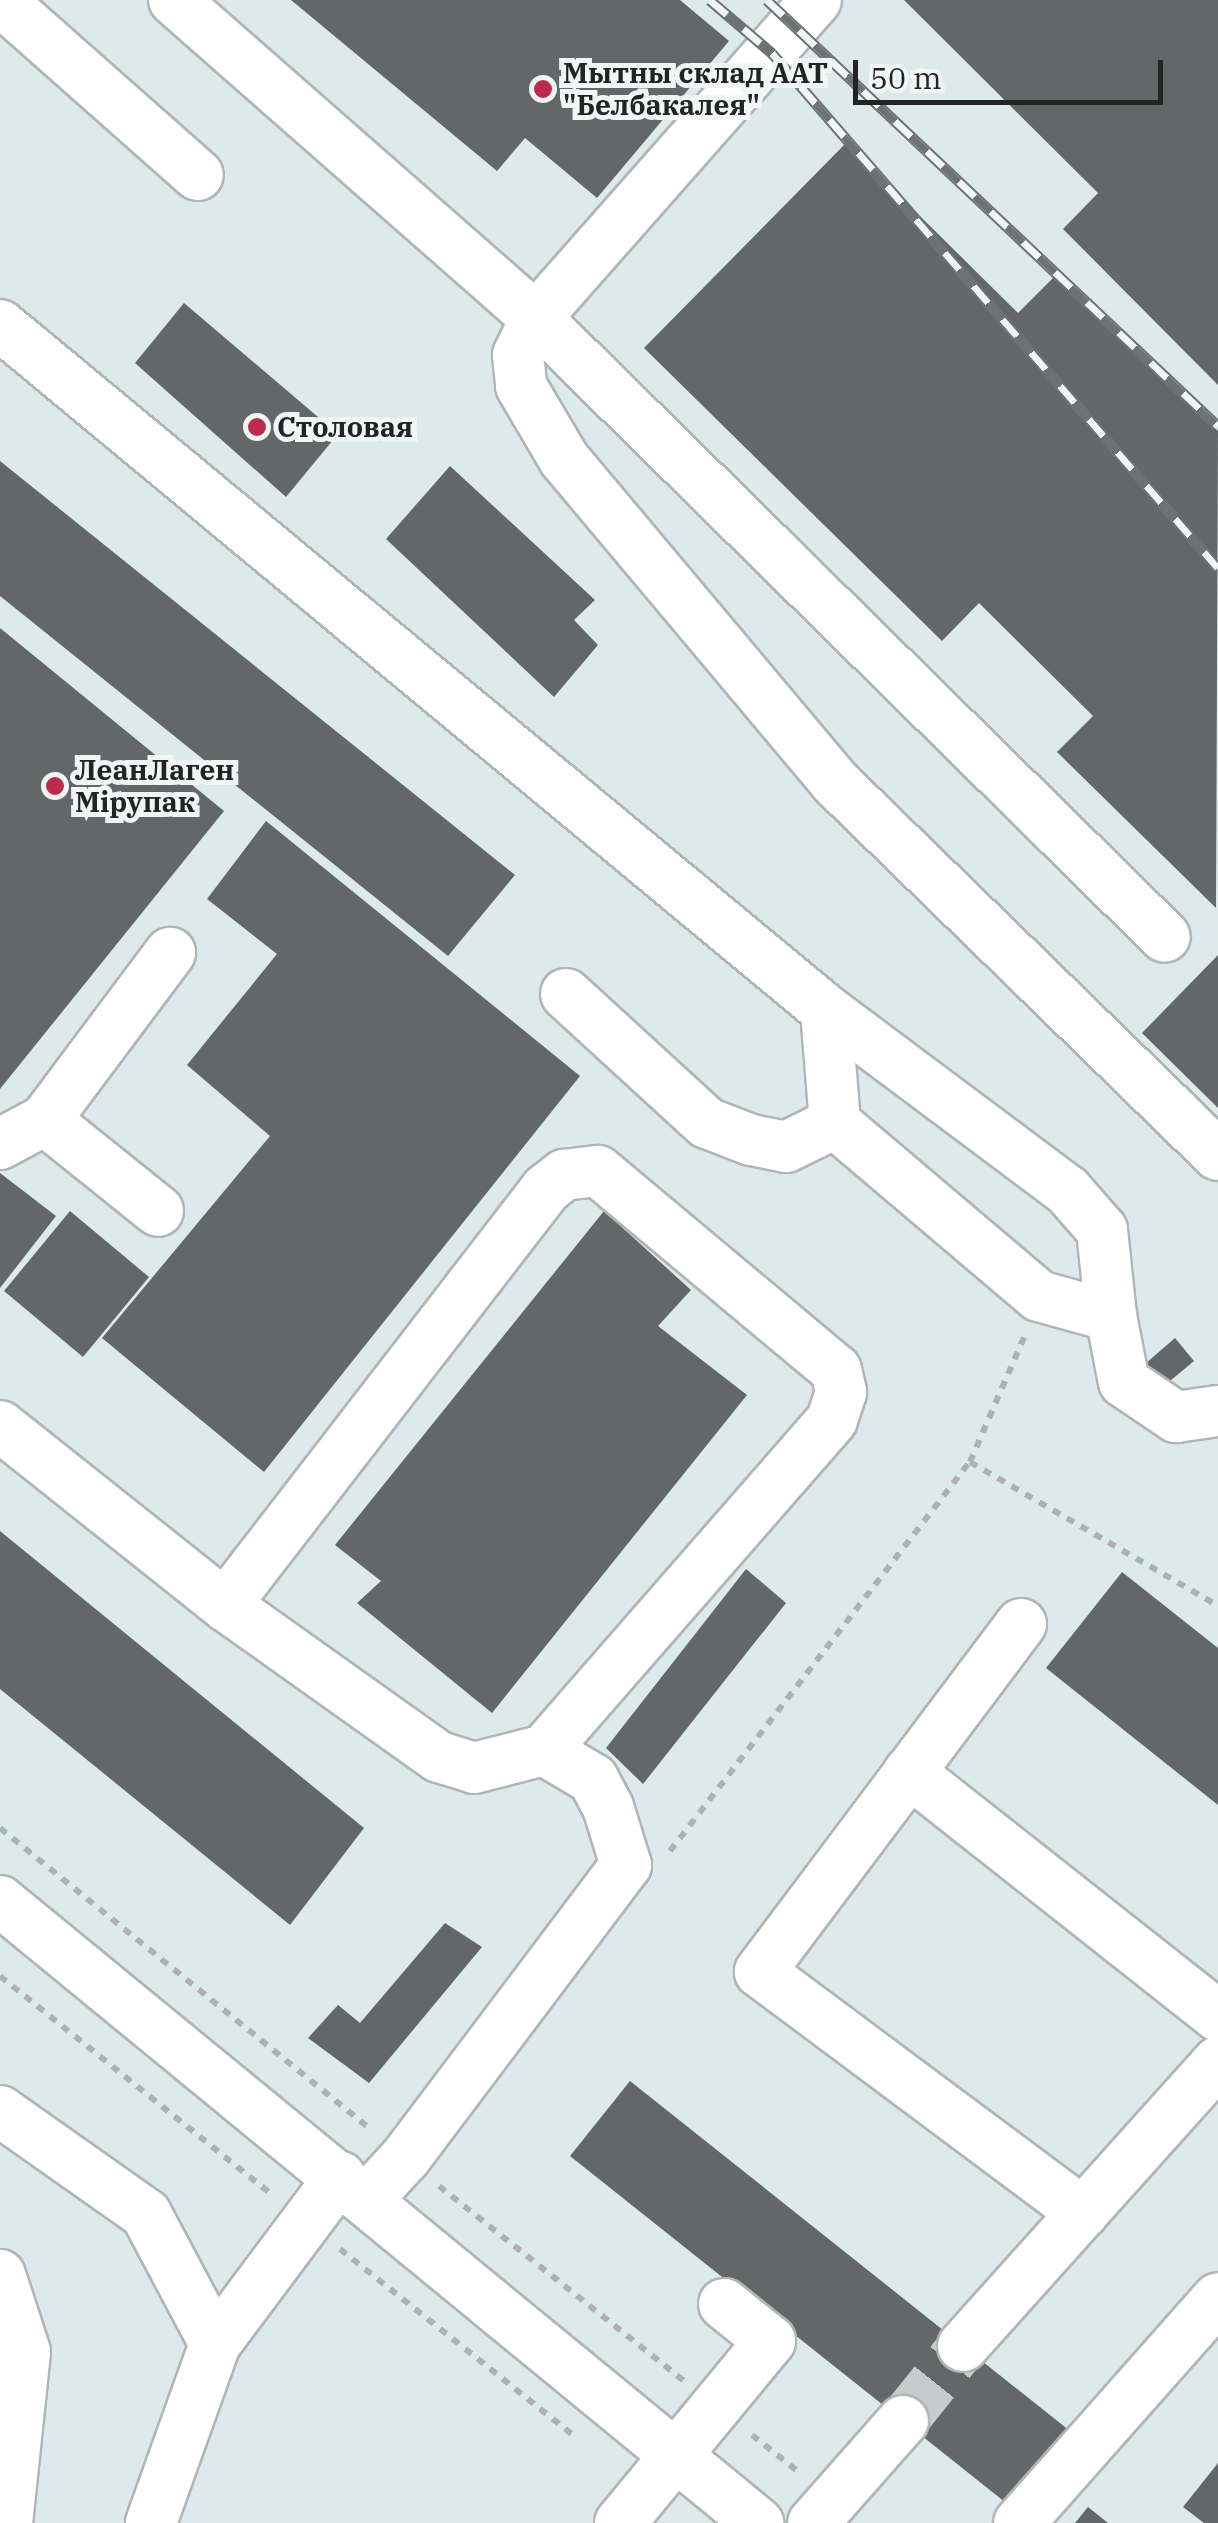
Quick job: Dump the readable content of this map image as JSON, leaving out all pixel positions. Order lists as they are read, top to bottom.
{
  "places": ["Мытны склад ААТ \"Белбакалея\"", "Столовая", "ЛеанЛаген Мірупак"],
  "scale_bar": "50 m"
}
